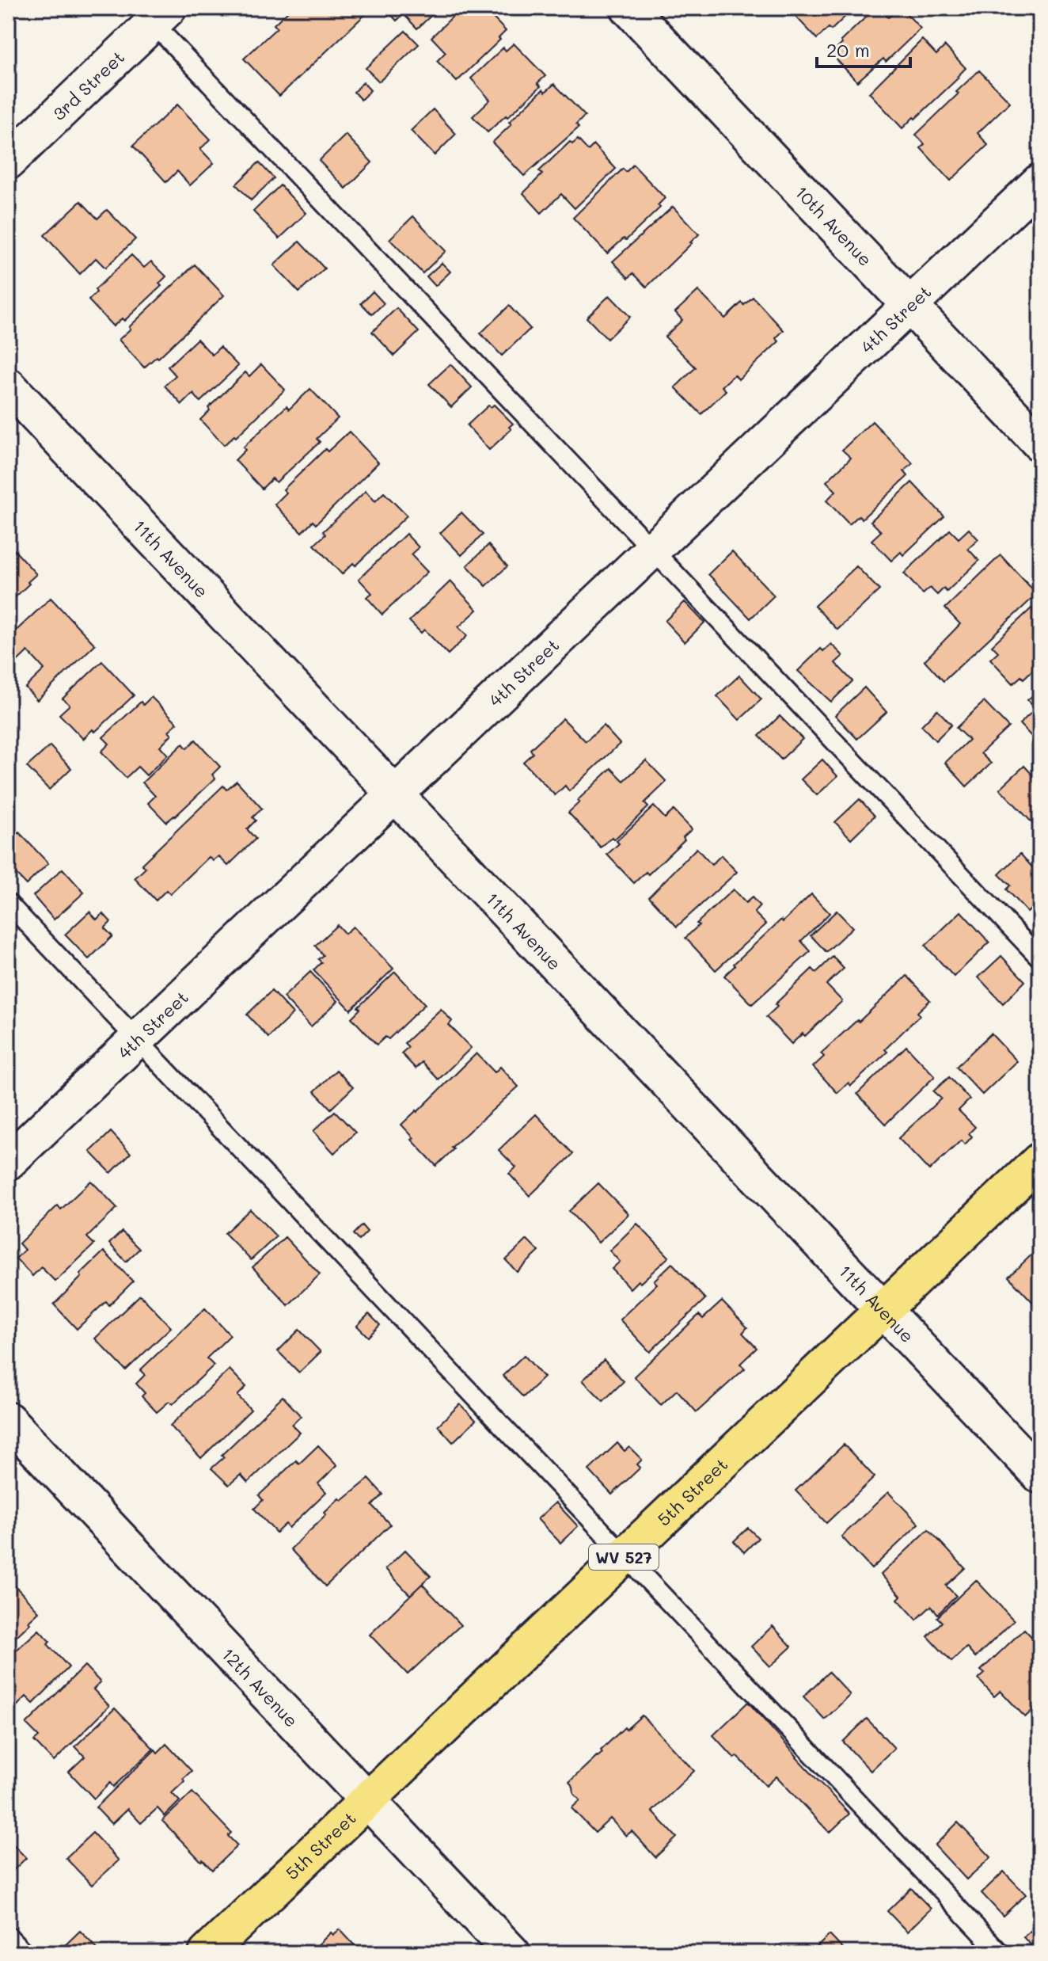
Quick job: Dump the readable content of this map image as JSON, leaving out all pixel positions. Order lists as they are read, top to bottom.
{
  "streets": {
    "main road": ["5th Street", "WV 527"],
    "street": [
      "3rd Street",
      "10th Avenue",
      "4th Street",
      "11th Avenue",
      "12th Avenue"
    ]
  },
  "crossings": [
    ["10th Avenue", "4th Street"],
    ["4th Street", "11th Avenue"],
    ["11th Avenue", "5th Street"],
    ["5th Street", "12th Avenue"]
  ],
  "scale_bar": "20 m"
}
